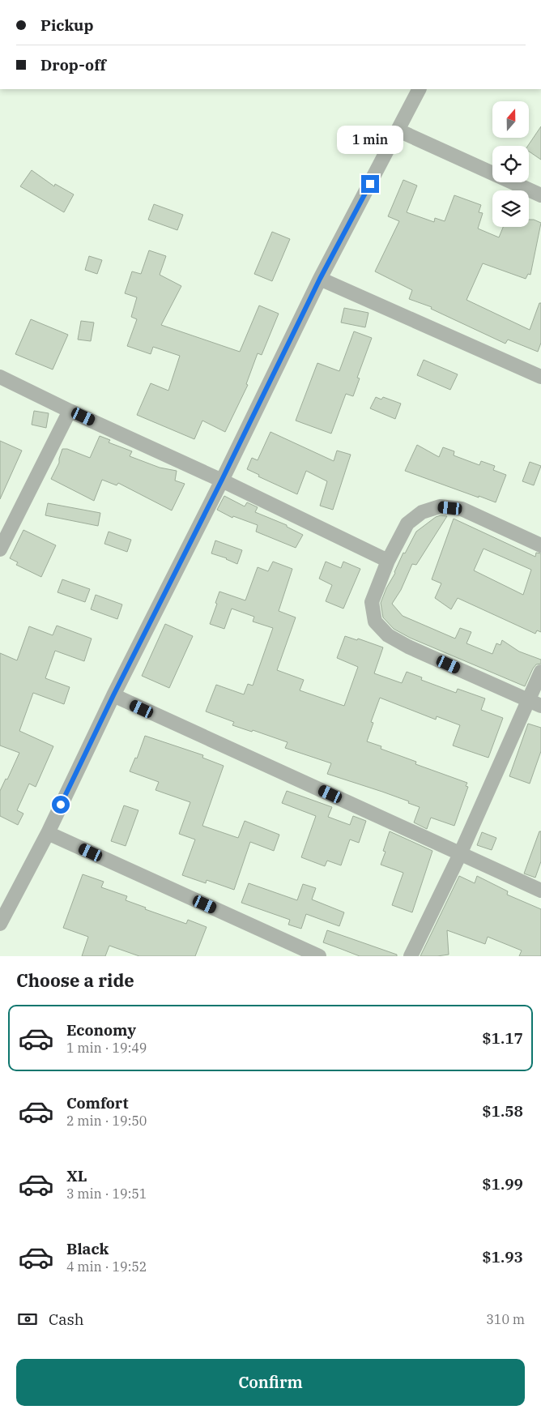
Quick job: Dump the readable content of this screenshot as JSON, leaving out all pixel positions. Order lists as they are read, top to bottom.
{
  "north": "top",
  "page": {
    "banner": ["Pickup", "Drop-off"],
    "bubble": "1 min",
    "heading": "Choose a ride",
    "list": [
      {
        "name": "Economy",
        "note": "1 min · 19:49",
        "value": "$1.17"
      },
      {
        "name": "Comfort",
        "note": "2 min · 19:50",
        "value": "$1.58"
      },
      {
        "name": "XL",
        "note": "3 min · 19:51",
        "value": "$1.99"
      },
      {
        "name": "Black",
        "note": "4 min · 19:52",
        "value": "$1.93"
      }
    ],
    "pay": ["Cash", "310 m"],
    "buttons": "Confirm"
  }
}
